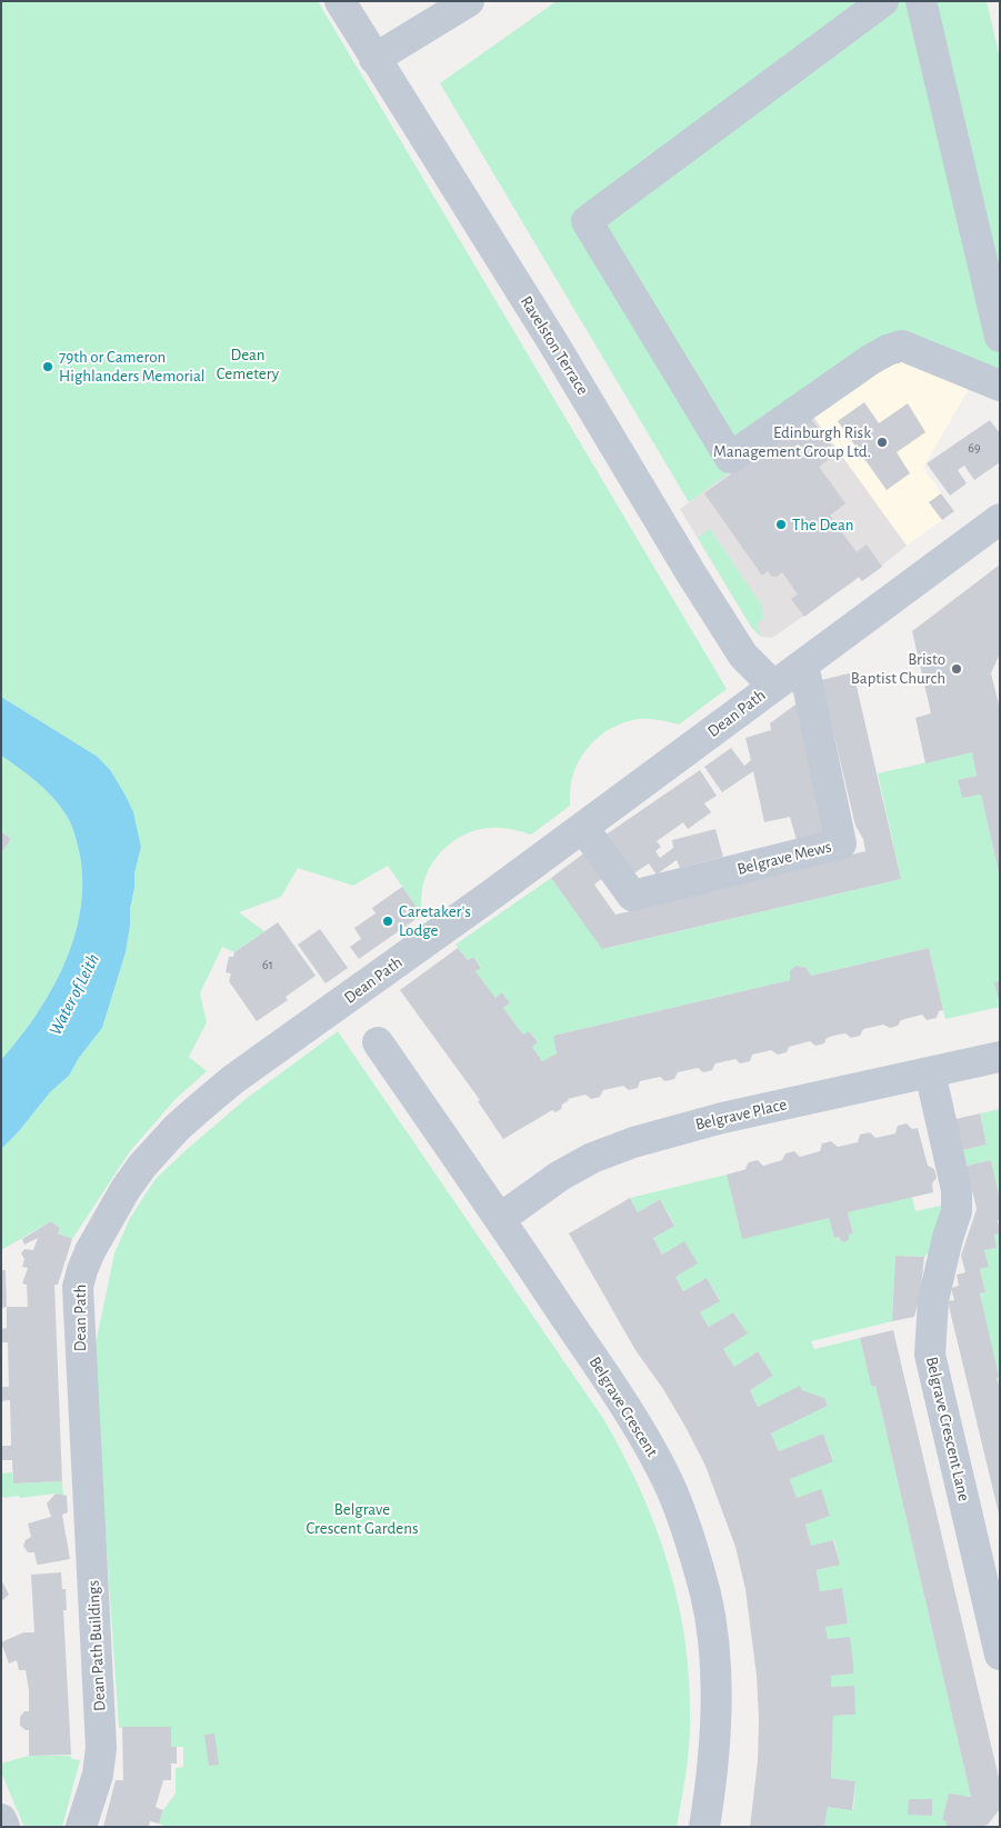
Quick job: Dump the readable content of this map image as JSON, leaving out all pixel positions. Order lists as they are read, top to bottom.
{
  "streets": {
    "street": [
      "Ravelston Terrace",
      "Dean Path",
      "Belgrave Mews",
      "Belgrave Place",
      "Belgrave Crescent",
      "Belgrave Crescent Lane",
      "Dean Path Buildings"
    ]
  },
  "crossings": [
    ["Ravelston Terrace", "Dean Path"],
    ["Dean Path", "Belgrave Mews"],
    ["Dean Path", "Dean Path Buildings"],
    ["Belgrave Place", "Belgrave Crescent"],
    ["Belgrave Place", "Belgrave Crescent Lane"]
  ],
  "water": ["Water of Leith"],
  "parks": ["Dean Cemetery", "Belgrave Crescent Gardens"],
  "places": [
    "79th or Cameron Highlanders Memorial",
    "Edinburgh Risk Management Group Ltd.",
    "The Dean",
    "Bristo Baptist Church",
    "Caretaker's Lodge"
  ],
  "house_numbers": ["69", "61"]
}
